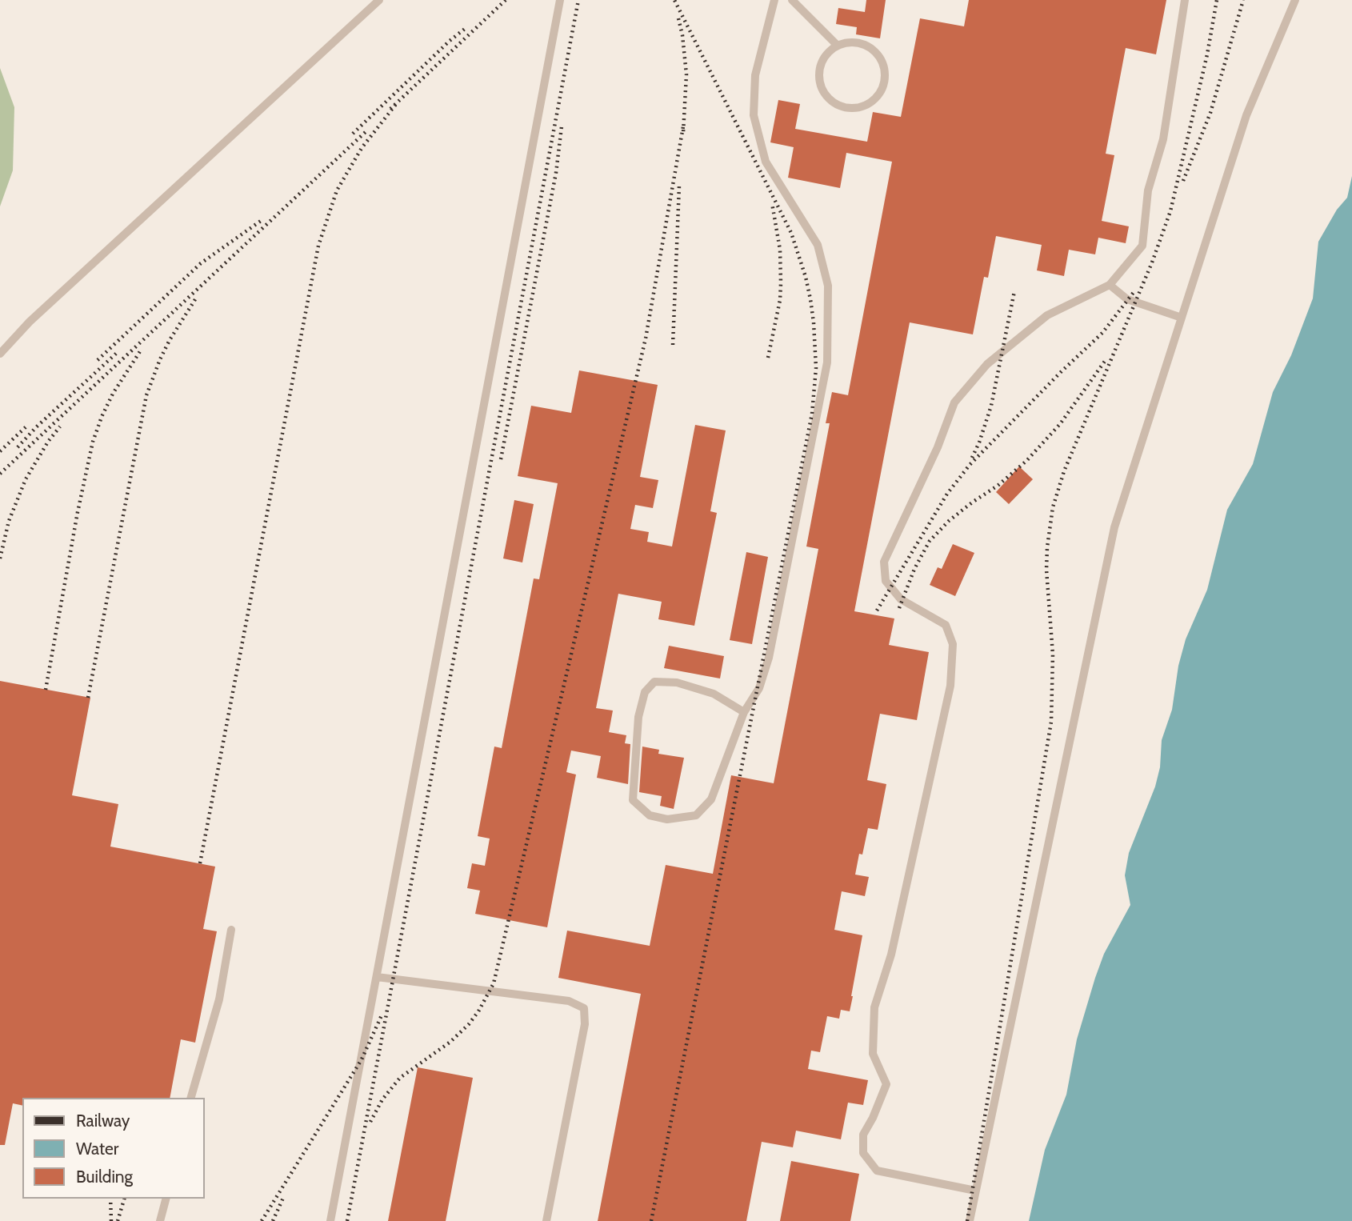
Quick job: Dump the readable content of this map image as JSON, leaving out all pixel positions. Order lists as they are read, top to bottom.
{
  "legend": ["Railway", "Water", "Building"]
}
